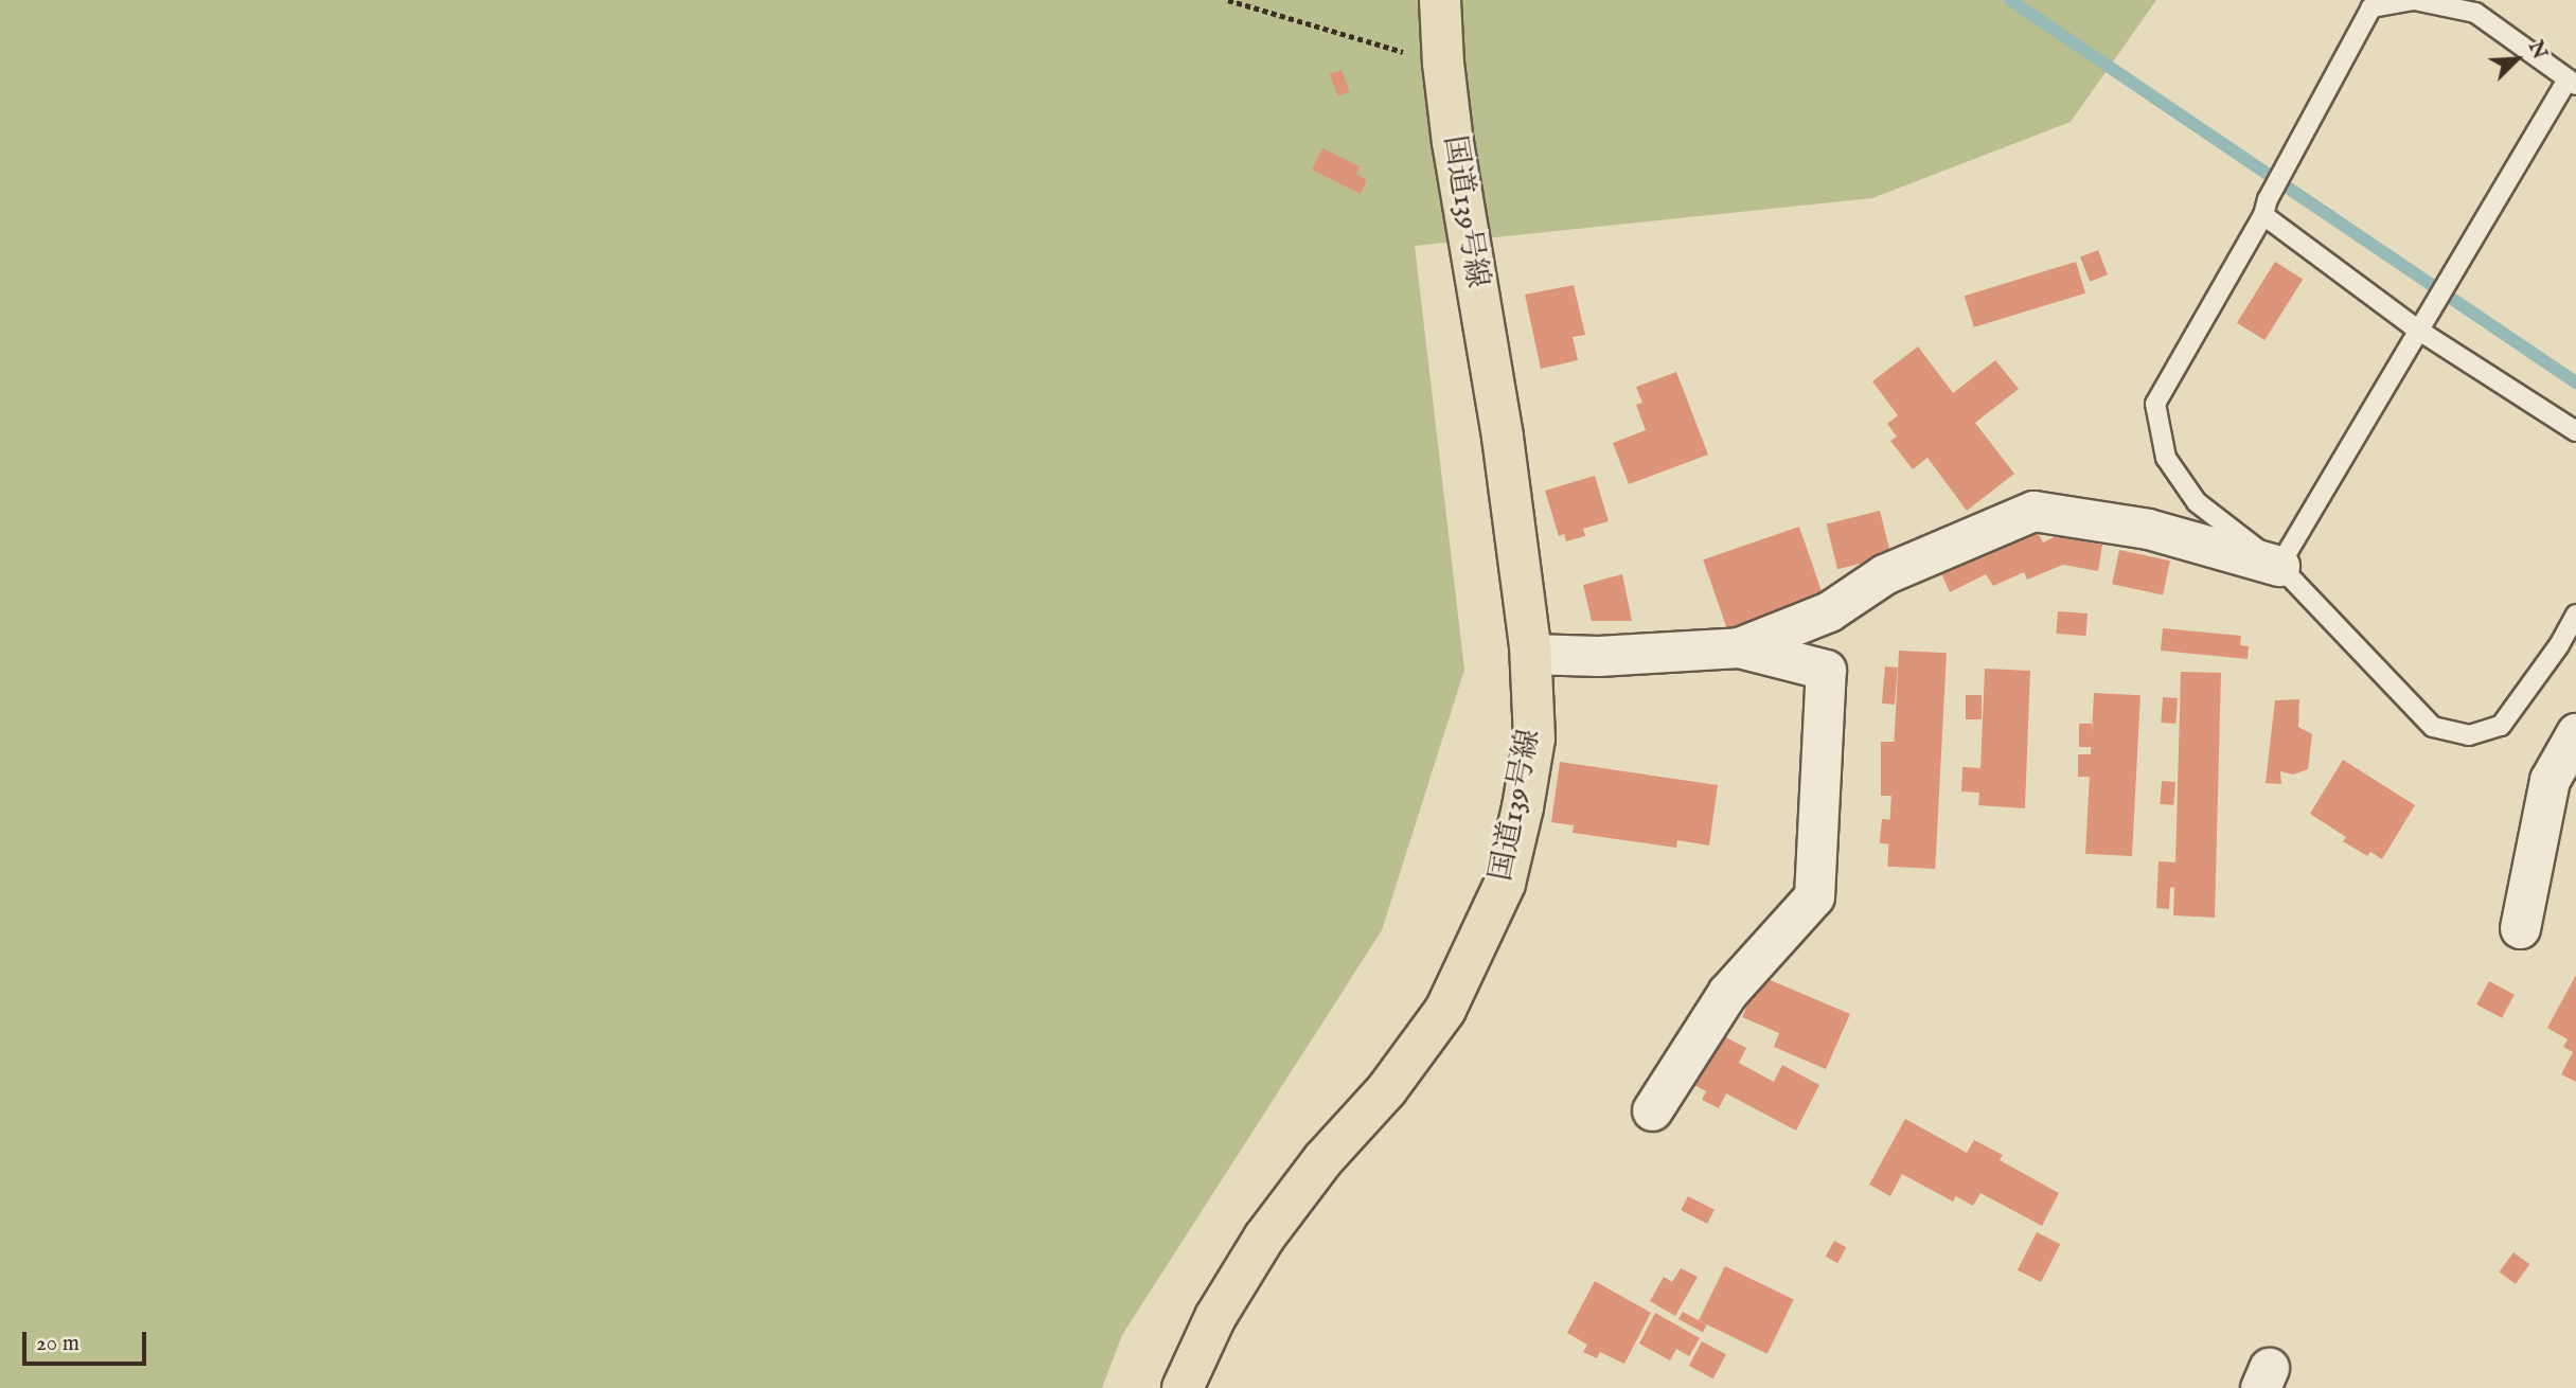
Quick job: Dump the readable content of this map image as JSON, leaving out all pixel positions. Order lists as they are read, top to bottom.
{
  "streets": {
    "highway": ["国道139号線"]
  },
  "scale_bar": "20 m",
  "north": "top right"
}
